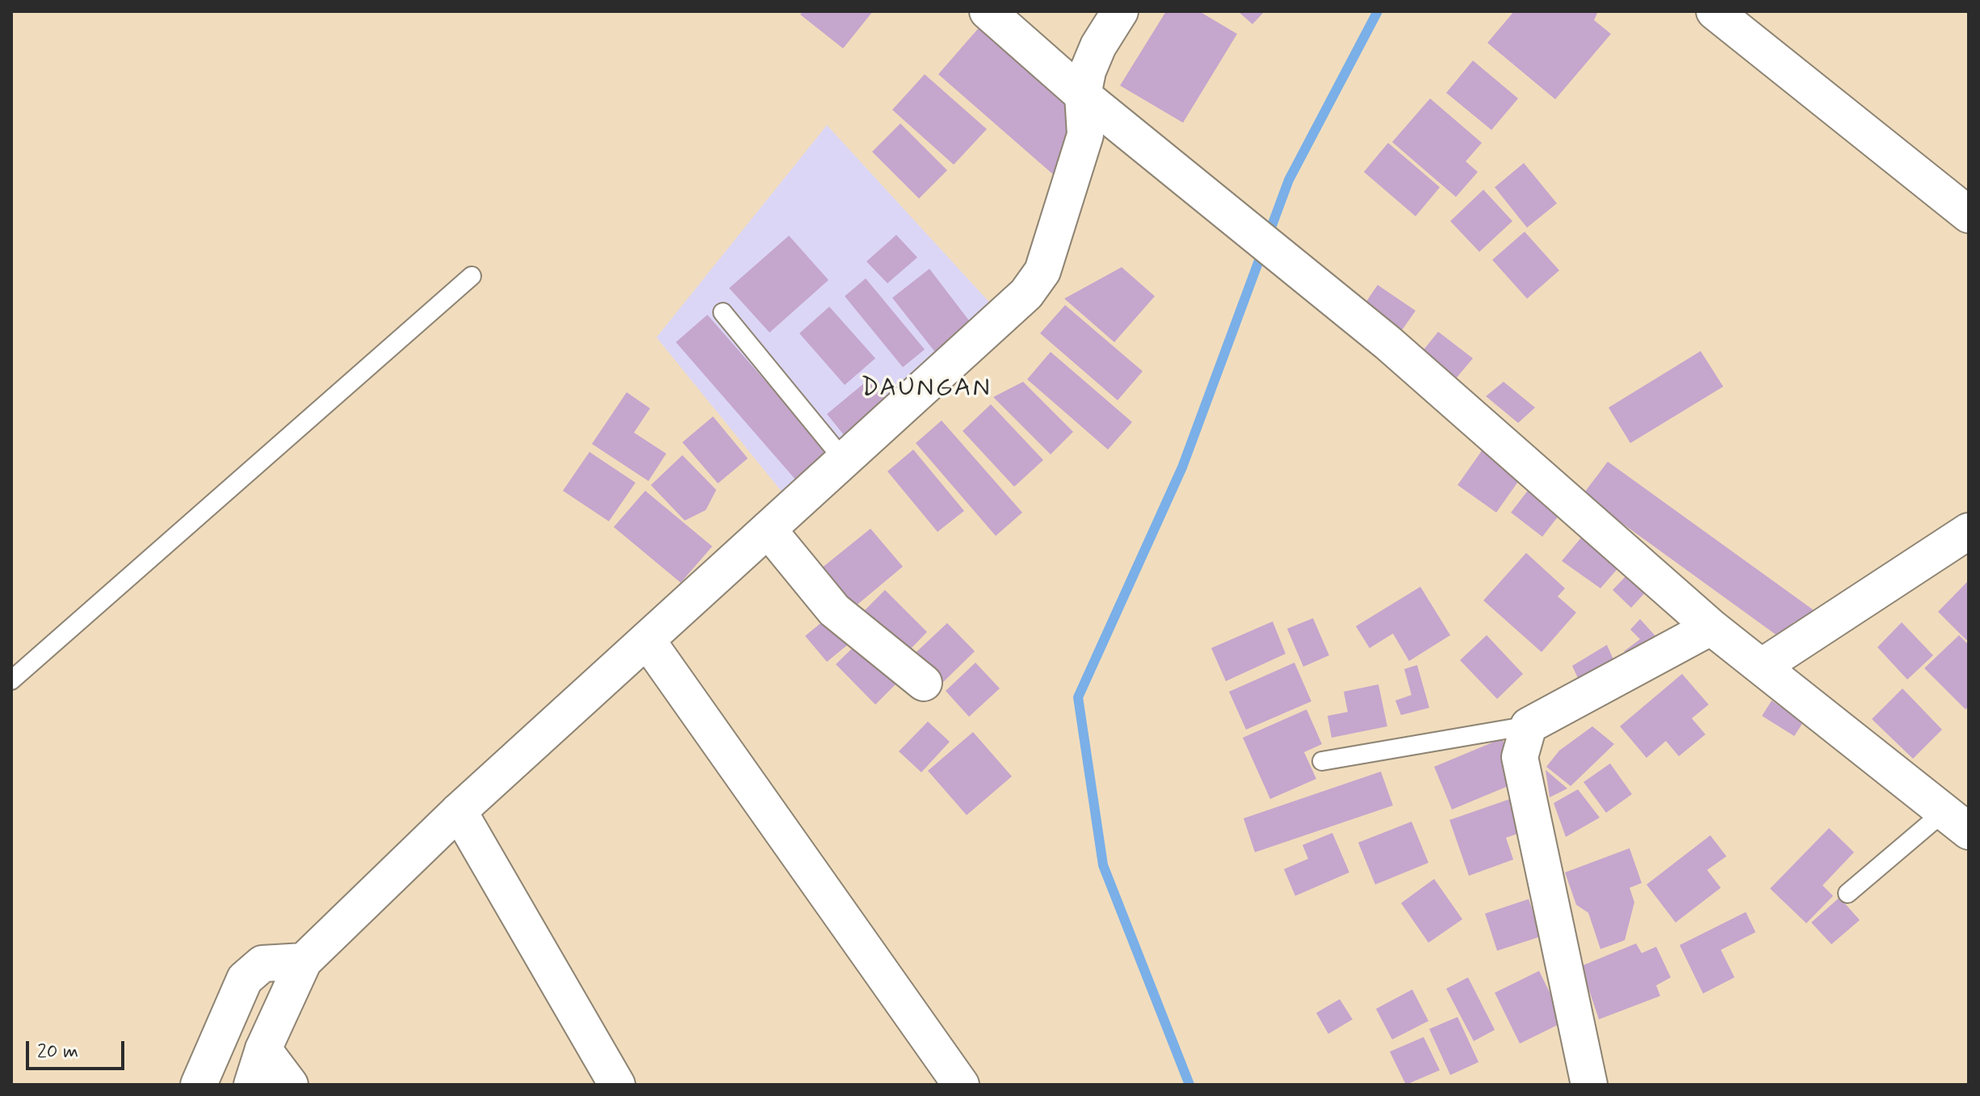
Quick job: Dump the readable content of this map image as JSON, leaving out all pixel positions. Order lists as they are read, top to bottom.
{
  "districts": ["DAUNGAN"],
  "scale_bar": "20 m"
}
